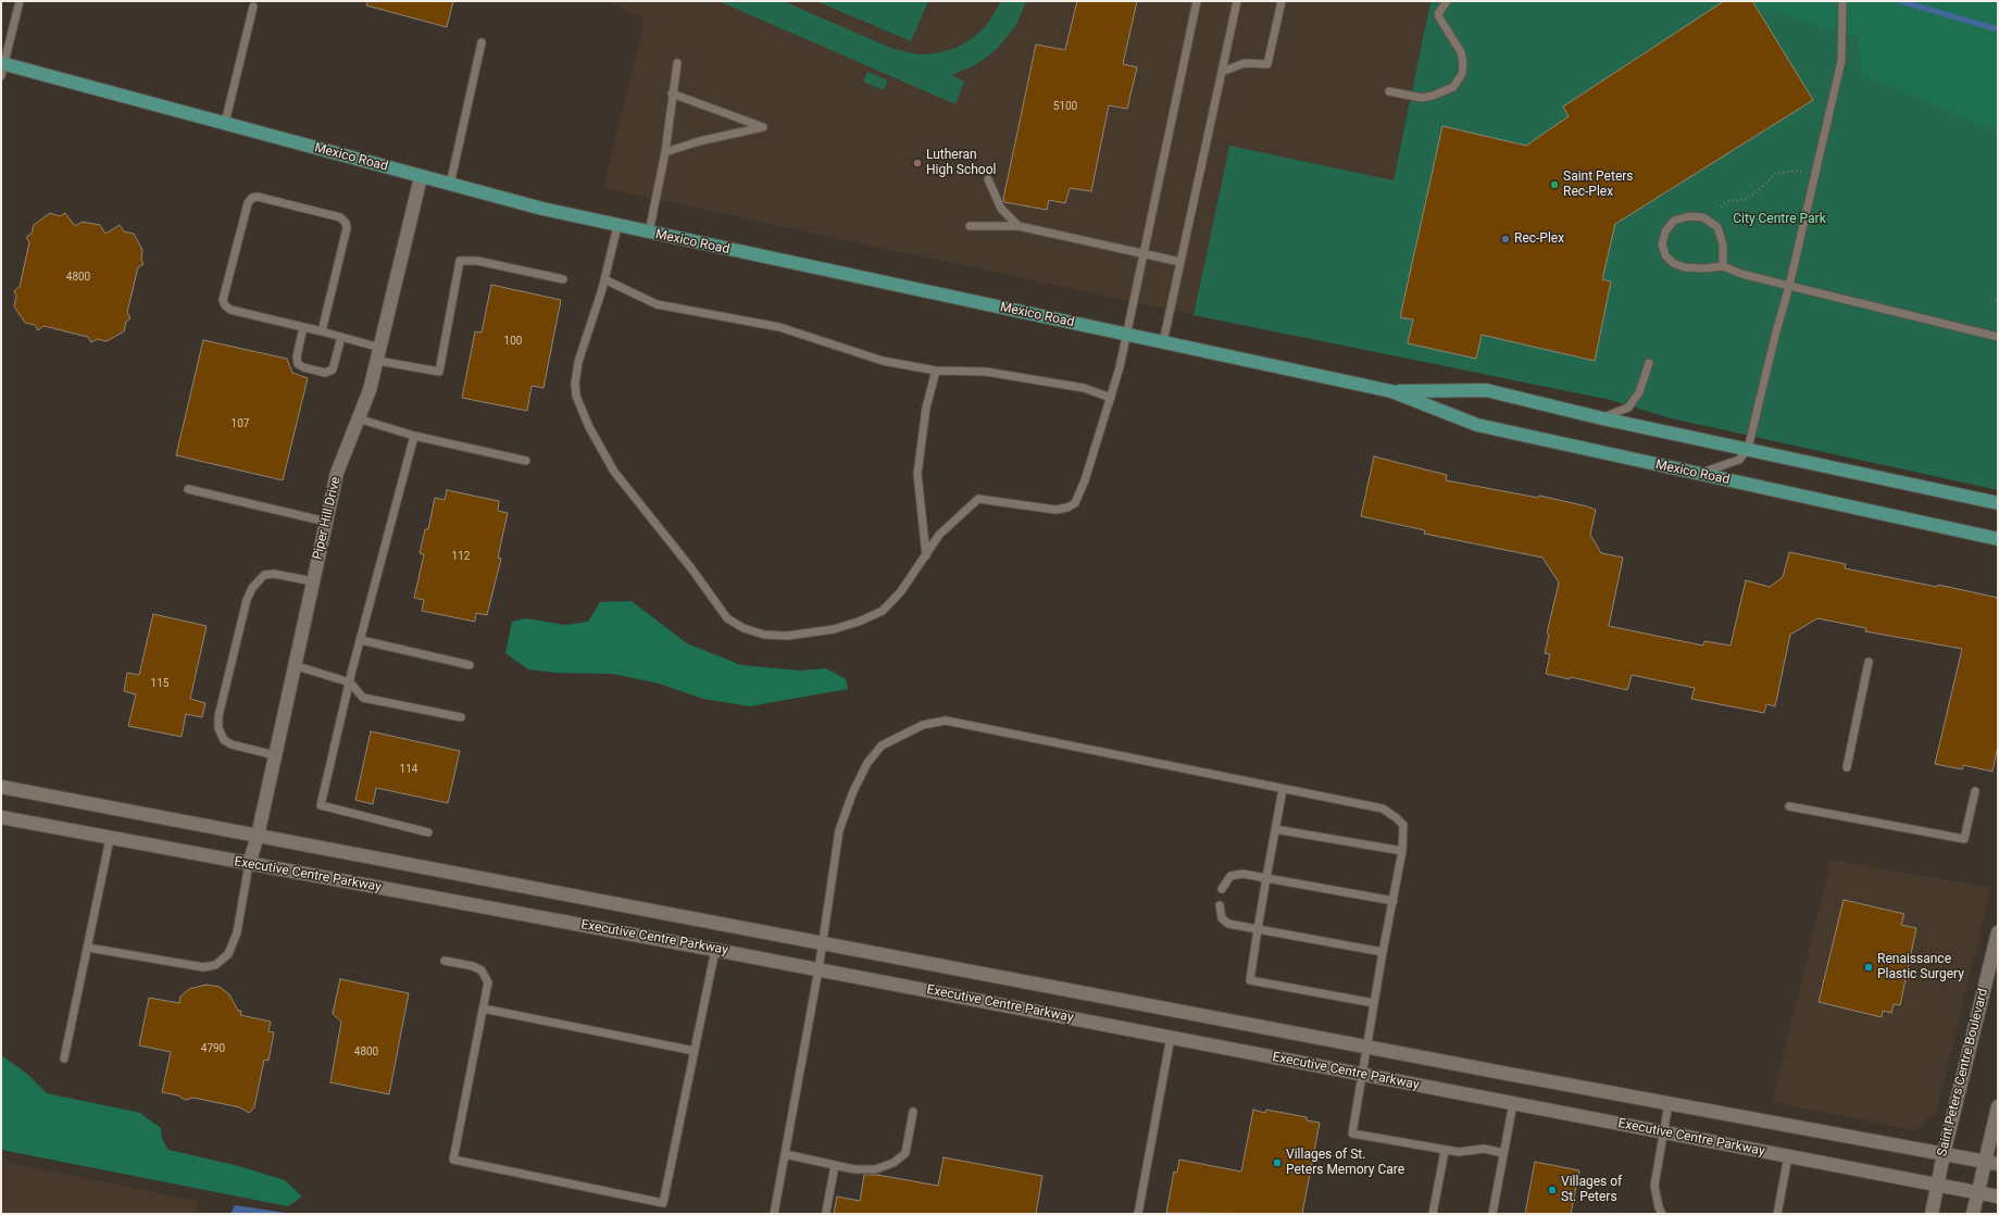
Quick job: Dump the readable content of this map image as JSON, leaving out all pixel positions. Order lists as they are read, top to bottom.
{
  "streets": {
    "main road": ["Mexico Road"],
    "street": ["Piper Hill Drive", "Executive Centre Parkway", "Saint Peters Centre Boulevard"]
  },
  "crossings": [
    ["Mexico Road", "Piper Hill Drive"],
    ["Piper Hill Drive", "Executive Centre Parkway"],
    ["Executive Centre Parkway", "Saint Peters Centre Boulevard"]
  ],
  "parks": ["City Centre Park"],
  "places": [
    "Lutheran High School",
    "Saint Peters Rec-Plex",
    "Rec-Plex",
    "Renaissance Plastic Surgery",
    "Villages of St. Peters Memory Care",
    "Villages of St. Peters"
  ],
  "house_numbers": [
    "5100",
    "4800",
    "100",
    "107",
    "112",
    "115",
    "114",
    "4790",
    "4800"
  ]
}
